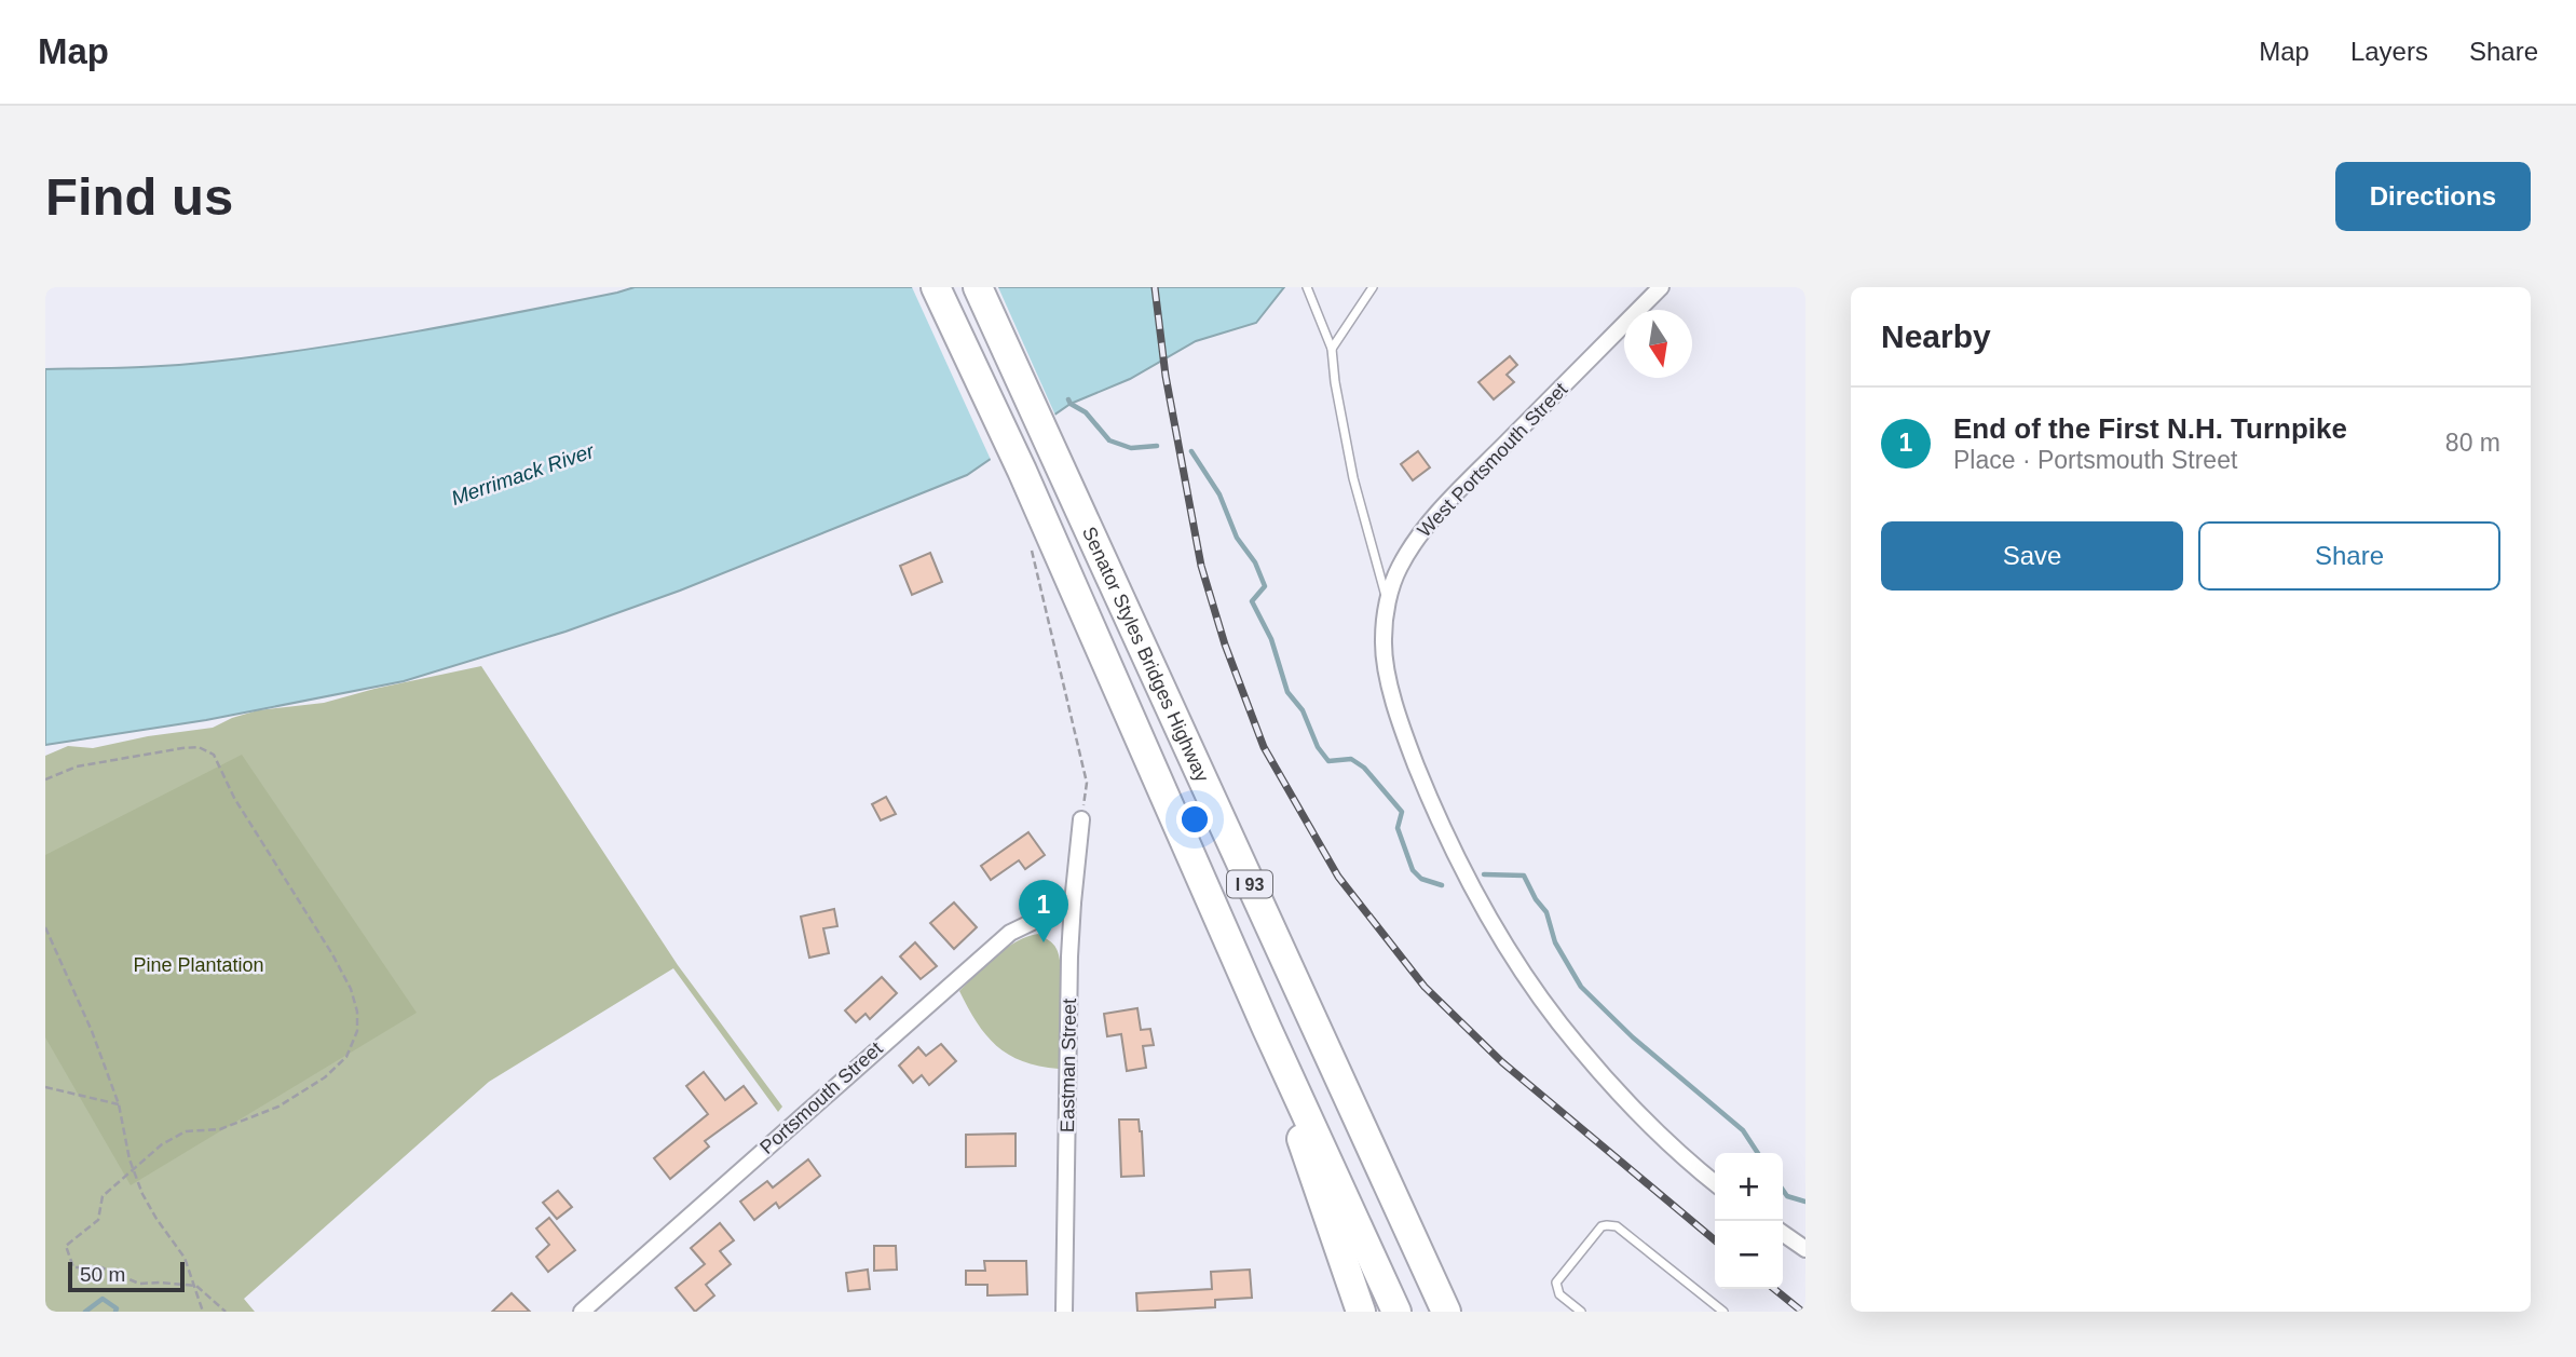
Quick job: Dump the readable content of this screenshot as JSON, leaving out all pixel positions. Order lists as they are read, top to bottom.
{
  "streets": {
    "highway": ["Senator Styles Bridges Highway", "I 93"],
    "street": ["West Portsmouth Street", "Eastman Street", "Portsmouth Street"]
  },
  "crossings": [
    ["Eastman Street", "Portsmouth Street"]
  ],
  "water": ["Merrimack River"],
  "parks": ["Pine Plantation"],
  "scale_bar": "50 m",
  "north": "bottom",
  "page": {
    "header": "Map",
    "nav": ["Map", "Layers", "Share"],
    "buttons": [
      "Directions",
      ["Save", "Share"]
    ],
    "title": "Find us",
    "heading": "Nearby",
    "list": [
      {
        "mark": "1",
        "name": "End of the First N.H. Turnpike",
        "note": "Place · Portsmouth Street",
        "value": "80 m"
      }
    ],
    "pins": "1",
    "map_buttons": ["+", "−"],
    "scale": "50 m"
  }
}
